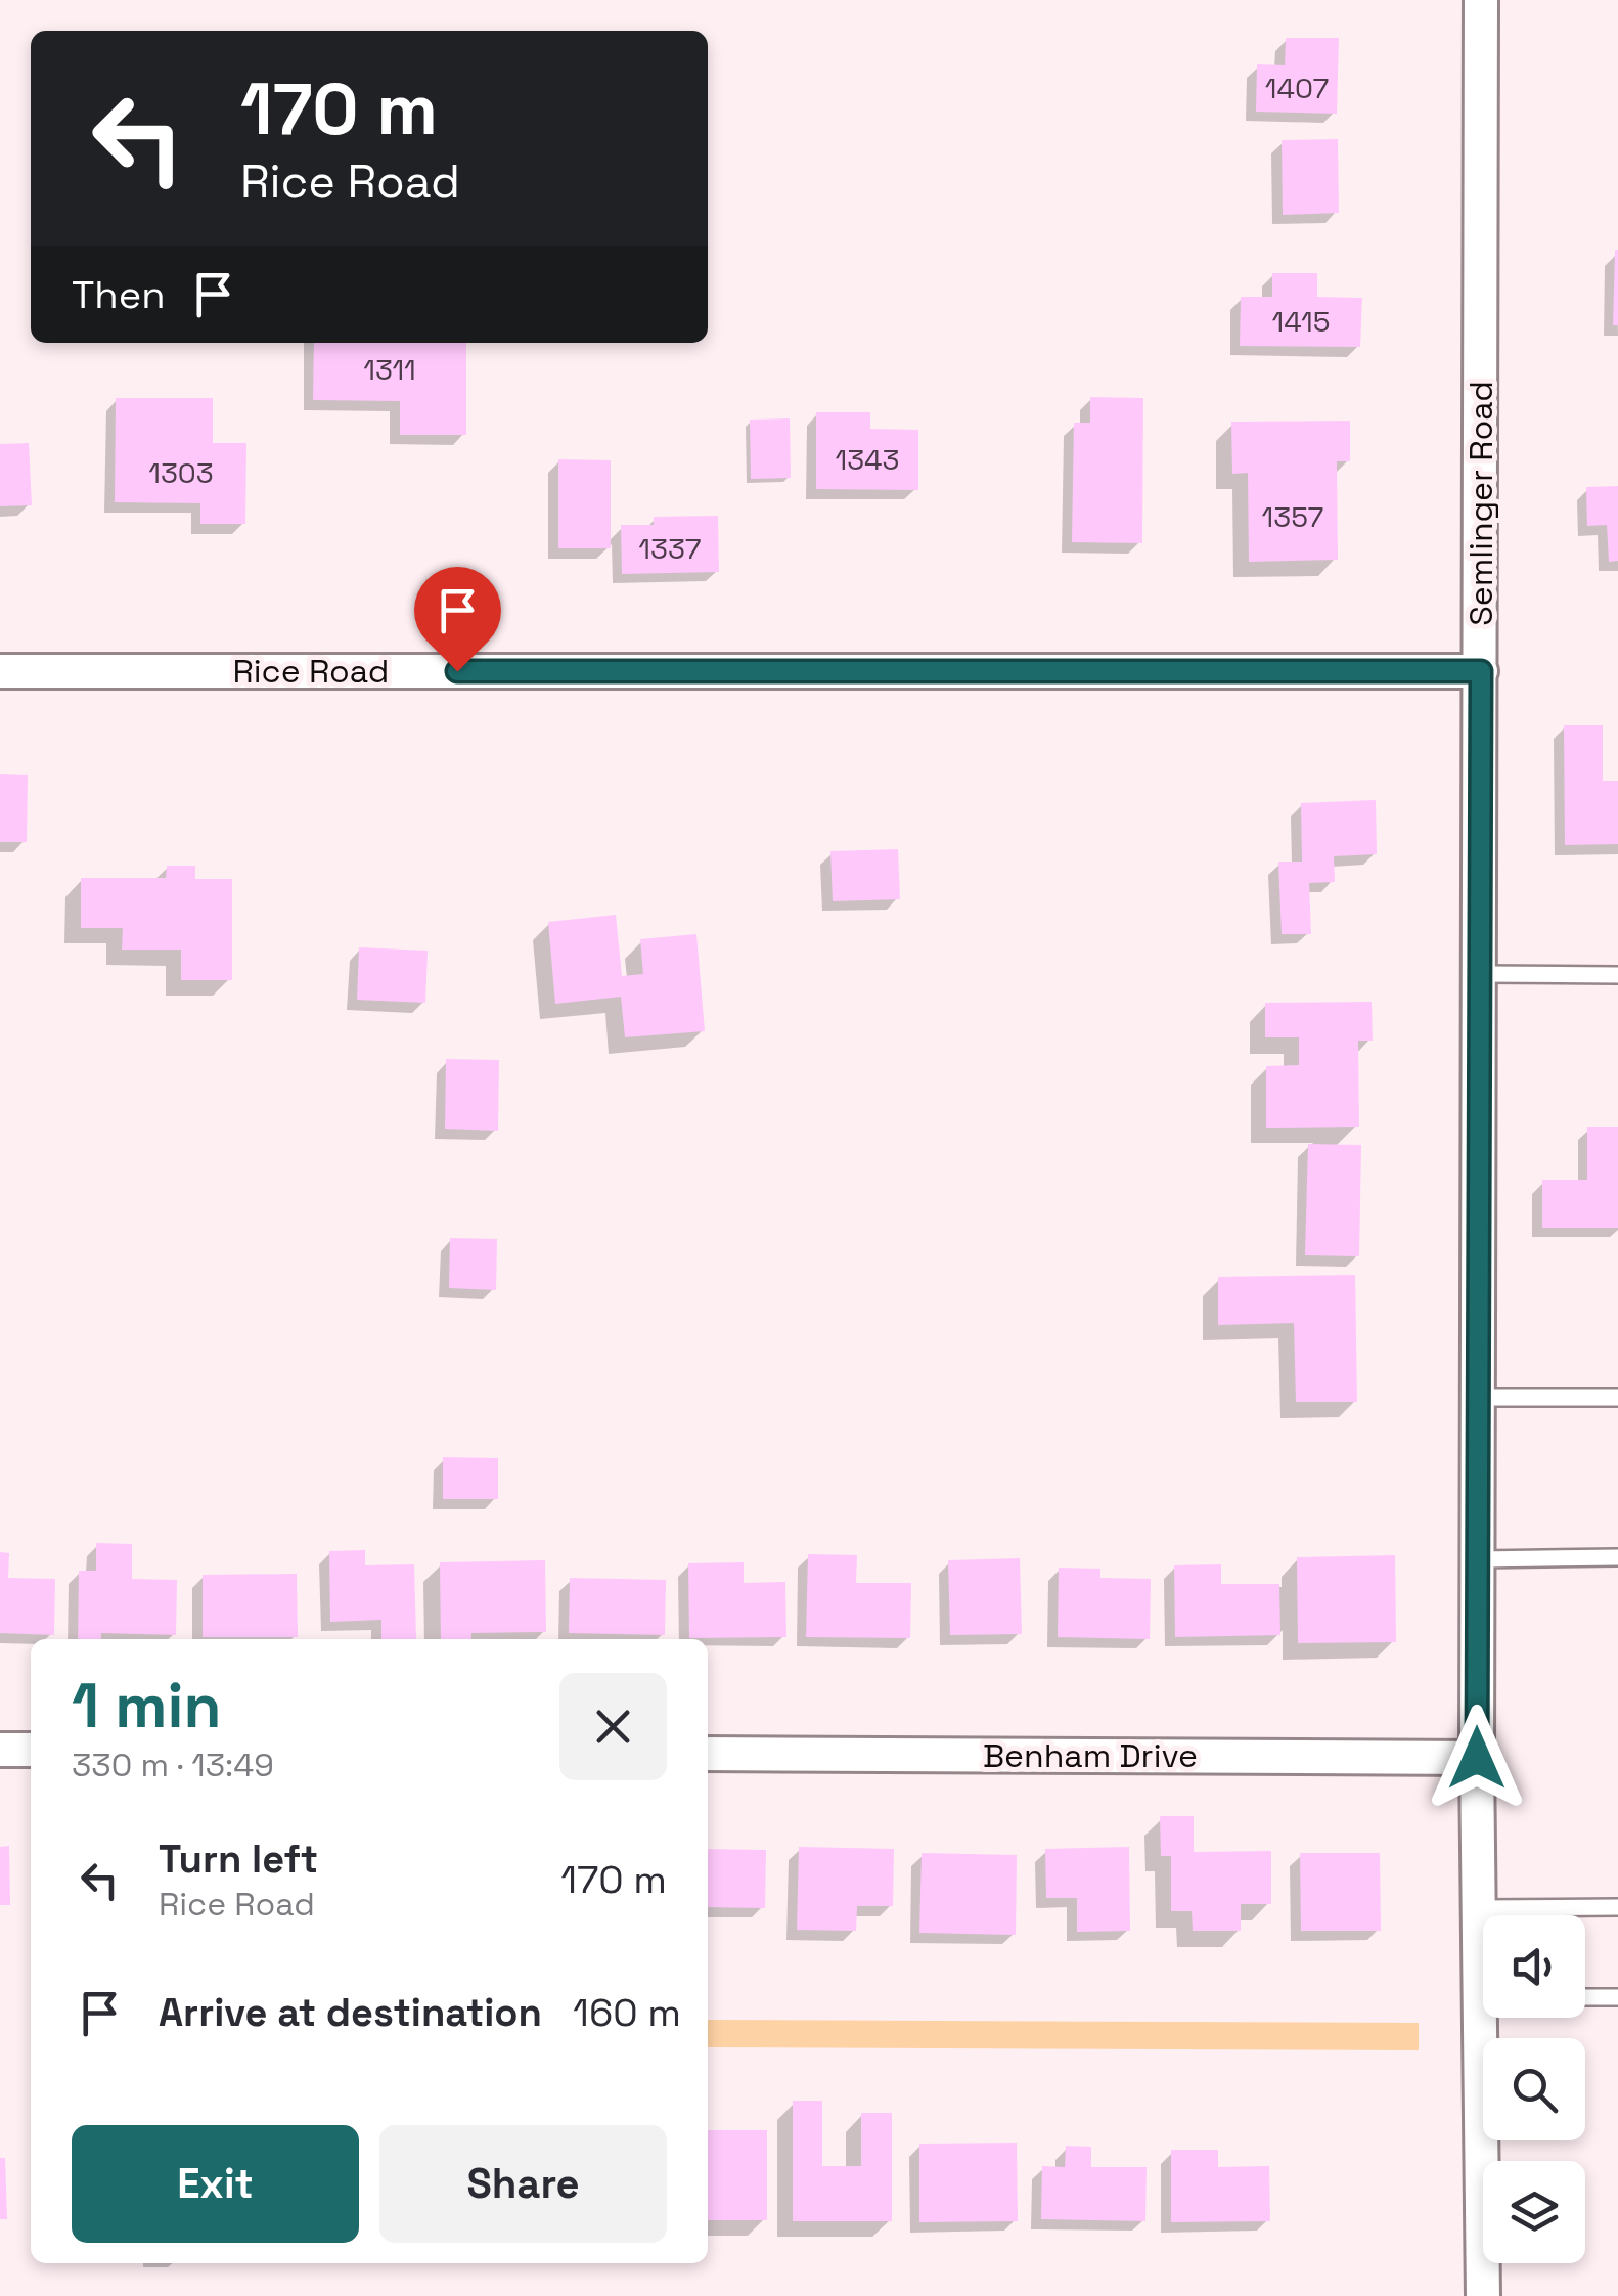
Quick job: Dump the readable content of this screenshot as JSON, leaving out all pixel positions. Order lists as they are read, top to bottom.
{
  "streets": {
    "street": ["Semlinger Road", "Rice Road", "Benham Drive"]
  },
  "crossings": [
    ["Semlinger Road", "Rice Road"],
    ["Semlinger Road", "Benham Drive"]
  ],
  "house_numbers": [
    "1407",
    "1415",
    "1311",
    "1343",
    "1303",
    "1357",
    "1337"
  ],
  "page": {
    "turn": ["170 m", "Rice Road"],
    "then": "Then",
    "heading": ["1 min", "330 m · 13:49"],
    "list": [
      {
        "name": "Turn left",
        "note": "Rice Road",
        "value": "170 m"
      },
      {
        "name": "Arrive at destination",
        "value": "160 m"
      }
    ],
    "buttons": ["Exit", "Share"]
  }
}
